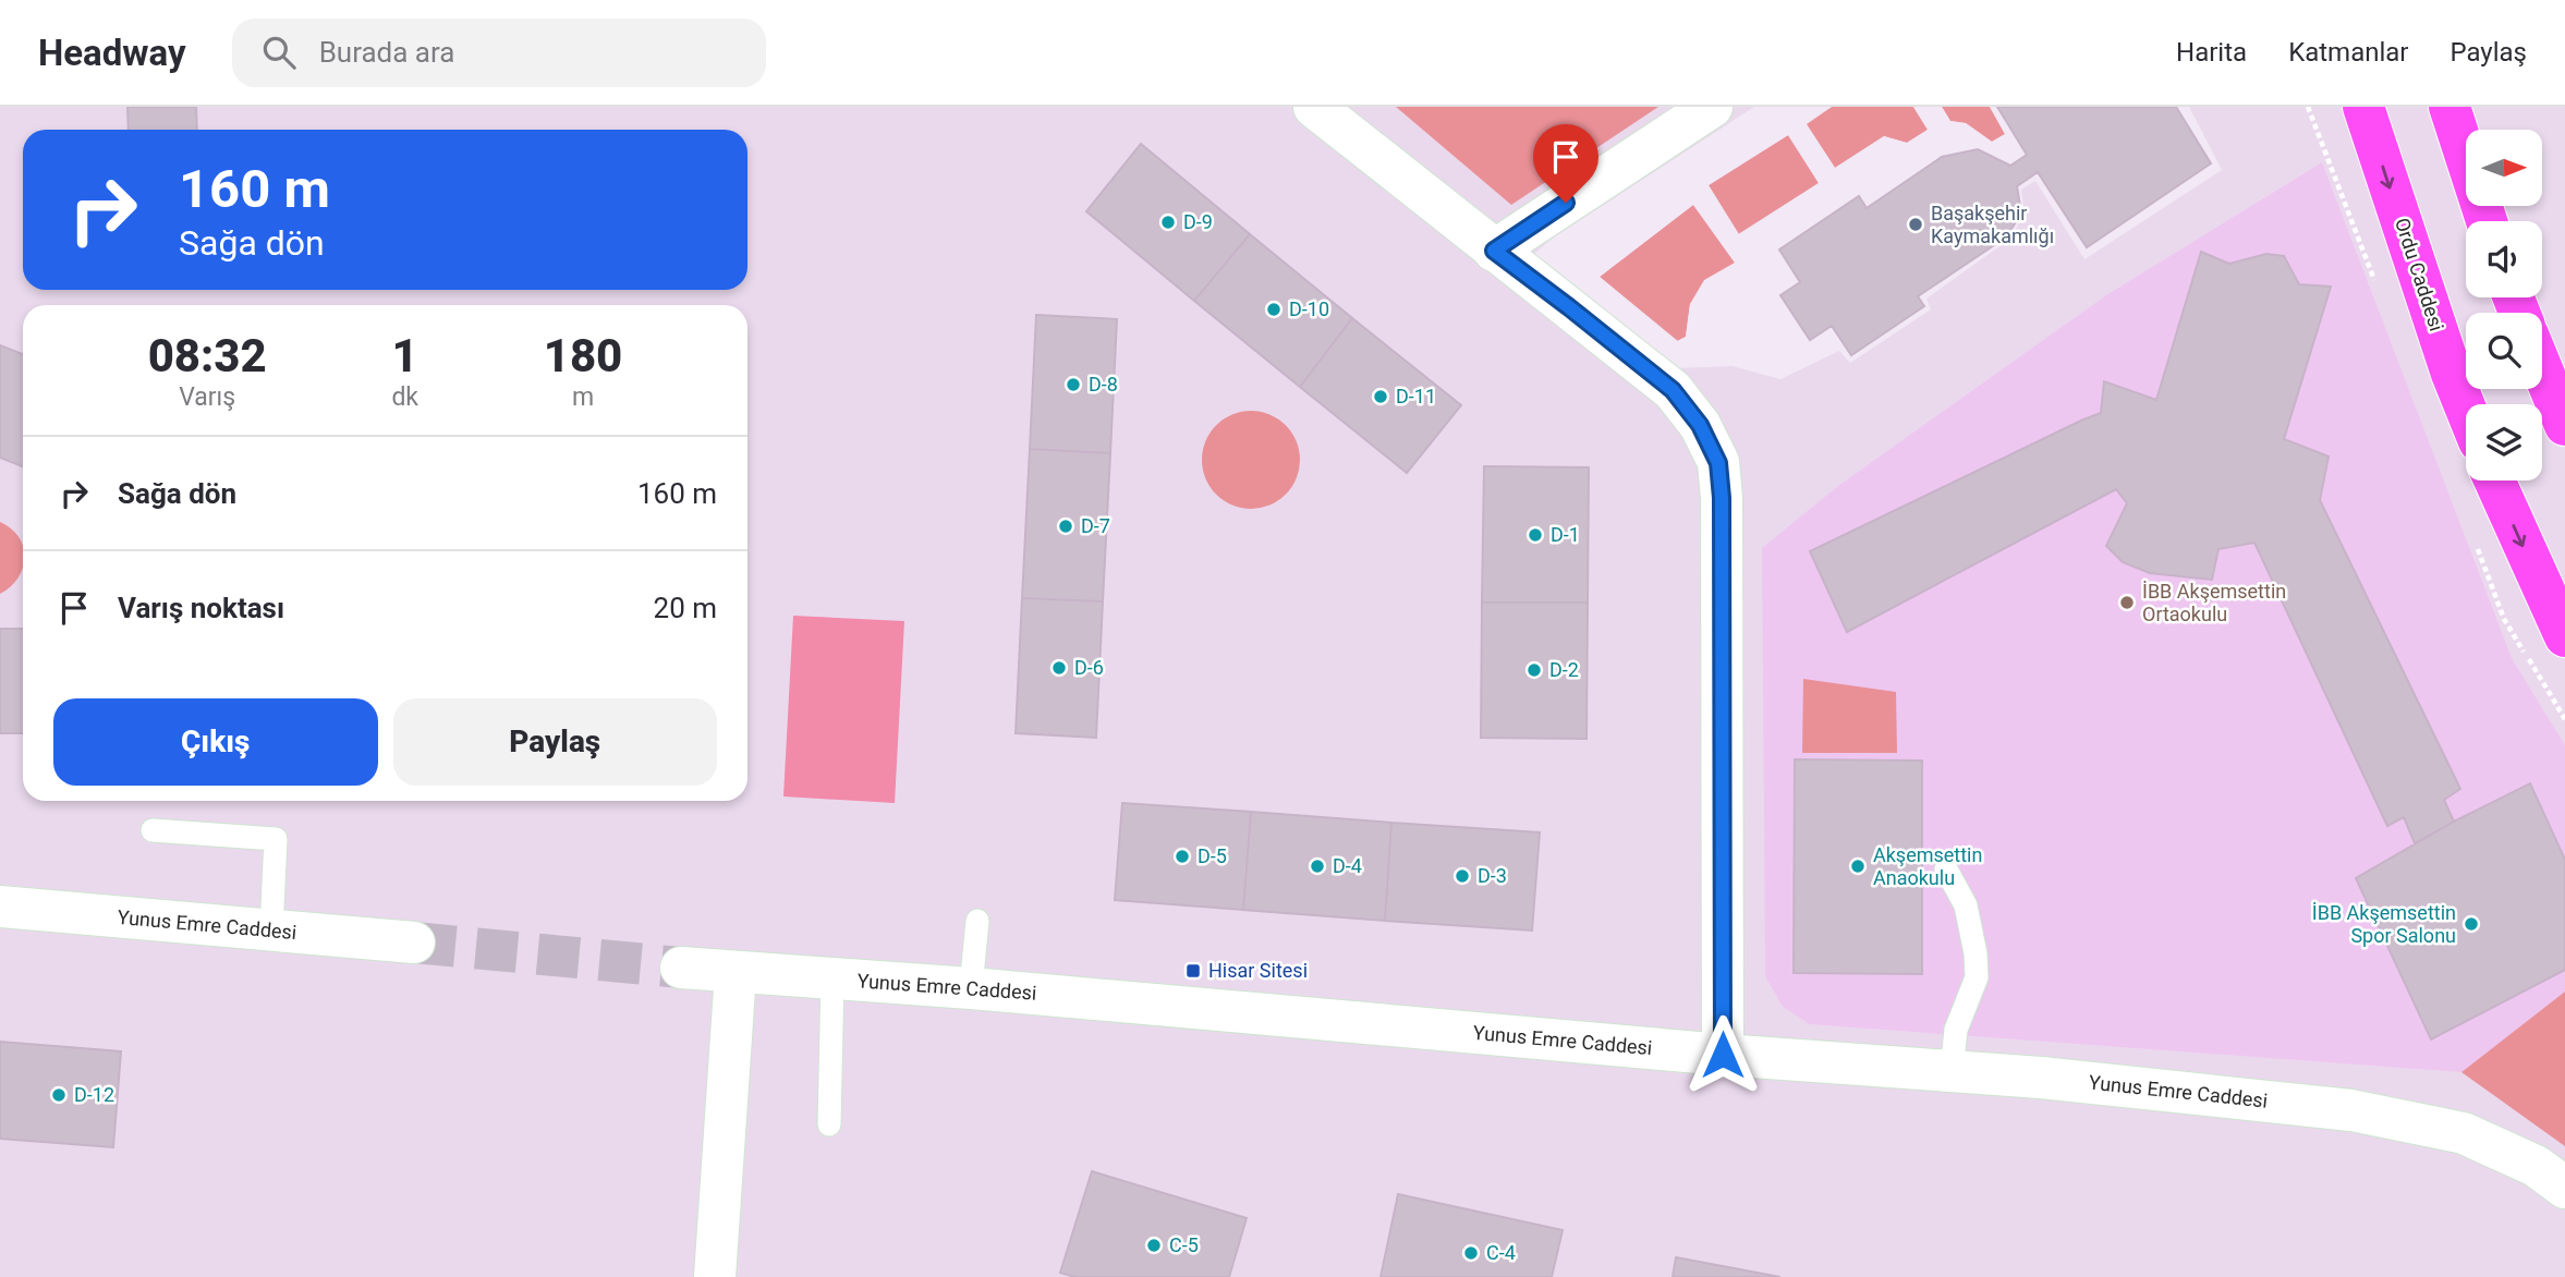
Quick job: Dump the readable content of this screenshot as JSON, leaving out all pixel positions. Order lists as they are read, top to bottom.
{
  "streets": {
    "main road": ["Ordu Caddesi"],
    "street": ["Yunus Emre Caddesi"]
  },
  "places": {
    "other": [
      "D-9",
      "Başakşehir Kaymakamlığı",
      "D-10",
      "D-8",
      "D-11",
      "D-7",
      "D-1",
      "İBB Akşemsettin Ortaokulu",
      "D-6",
      "D-2",
      "D-5",
      "D-4",
      "Akşemsettin Anaokulu",
      "D-3",
      "İBB Akşemsettin Spor Salonu",
      "D-12",
      "C-5",
      "C-4"
    ],
    "transit": ["Hisar Sitesi"]
  },
  "north": "right",
  "page": {
    "header": "Headway",
    "search": "Burada ara",
    "nav": ["Harita", "Katmanlar", "Paylaş"],
    "turn": ["160 m", "Sağa dön"],
    "eta": [
      "08:32",
      "Varış",
      "1",
      "dk",
      "180",
      "m"
    ],
    "list": [
      {
        "name": "Sağa dön",
        "value": "160 m"
      },
      {
        "name": "Varış noktası",
        "value": "20 m"
      }
    ],
    "buttons": ["Çıkış", "Paylaş"]
  }
}
